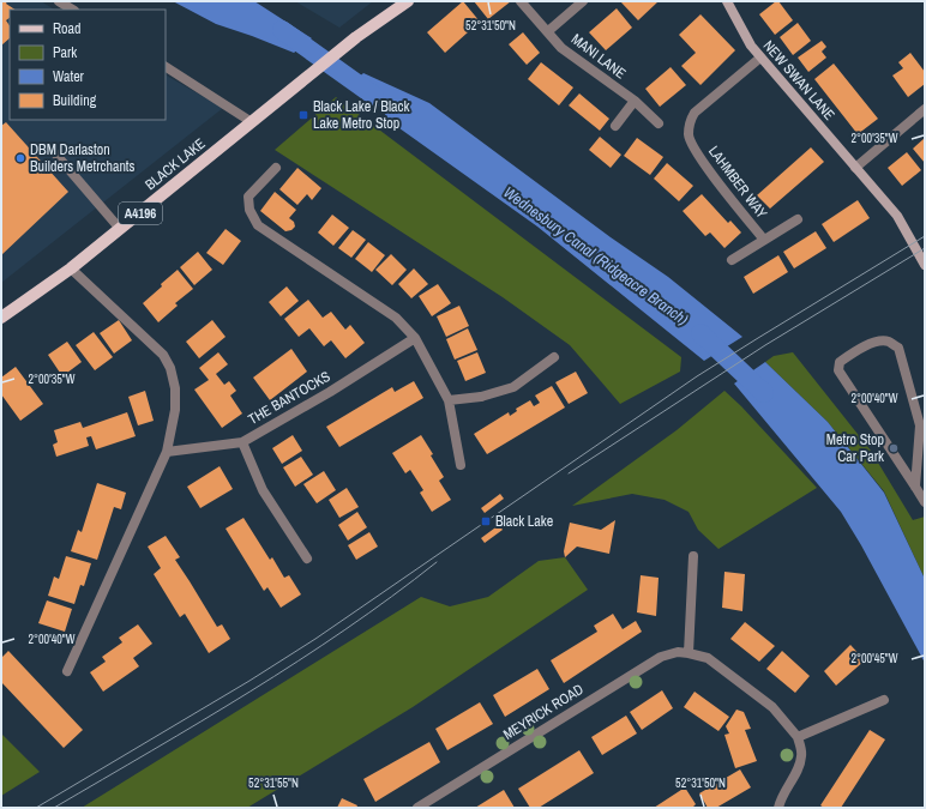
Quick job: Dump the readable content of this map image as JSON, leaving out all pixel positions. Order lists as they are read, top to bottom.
{
  "streets": {
    "main road": ["NEW SWAN LANE", "BLACK LAKE", "A4196"],
    "street": [
      "MANI LANE",
      "LAHMBER WAY",
      "THE BANTOCKS",
      "MEYRICK ROAD"
    ]
  },
  "crossings": [
    ["NEW SWAN LANE", "LAHMBER WAY"]
  ],
  "water": ["Wednesbury Canal (Ridgeacre Branch)"],
  "places": {
    "transit": ["Black Lake / Black Lake Metro Stop", "Black Lake"],
    "other": ["DBM Darlaston Builders Metrchants", "Metro Stop Car Park"]
  },
  "legend": [
    "Road",
    "Park",
    "Water",
    "Building"
  ],
  "coordinates": [
    "52°31'50\"N",
    "2°00'35\"W",
    "2°00'40\"W",
    "2°00'45\"W",
    "52°31'55\"N"
  ]
}
